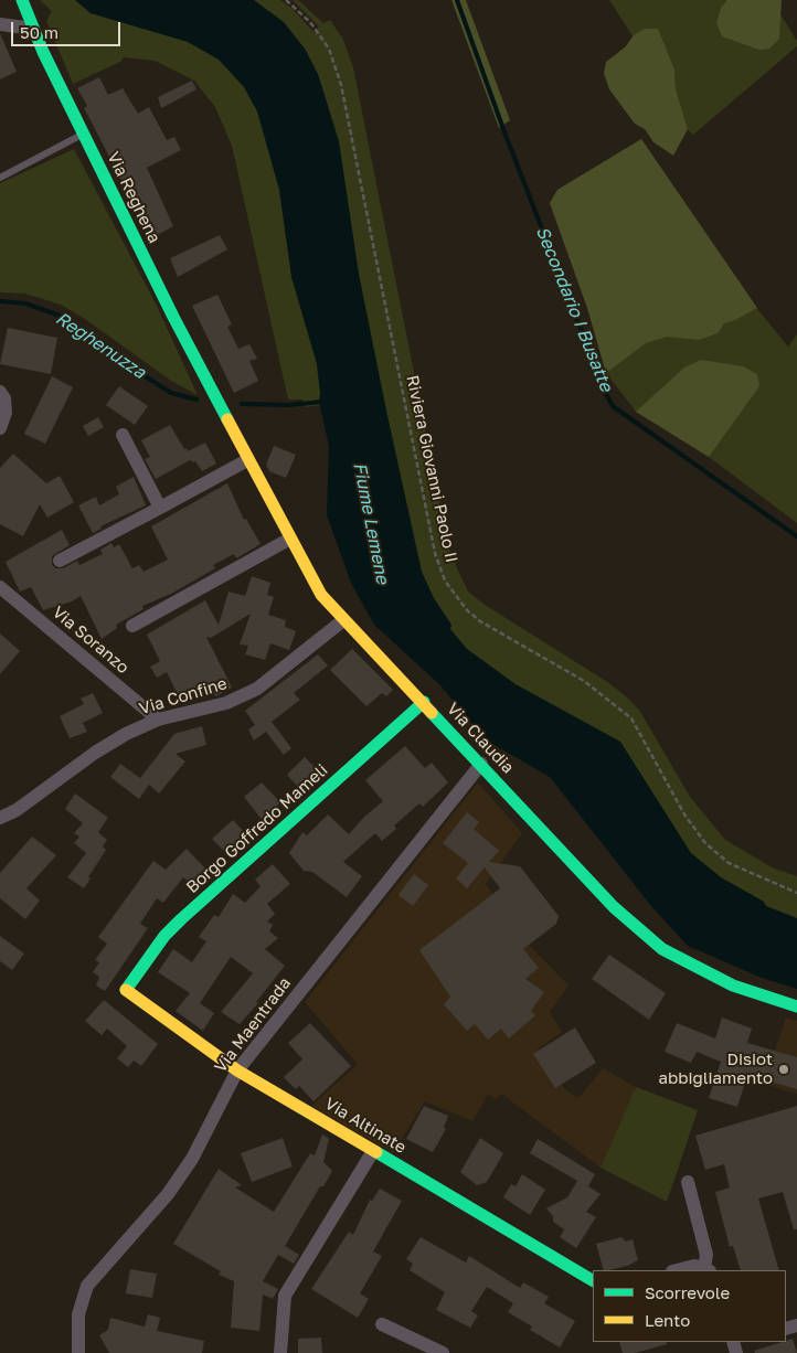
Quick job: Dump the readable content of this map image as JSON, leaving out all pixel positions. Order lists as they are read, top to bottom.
{
  "streets": {
    "street": [
      "Via Reghena",
      "Via Soranzo",
      "Via Confine",
      "Via Claudia",
      "Borgo Goffredo Mameli",
      "Via Maentrada",
      "Via Altinate"
    ],
    "path": ["Riviera Giovanni Paolo II"]
  },
  "crossings": [
    ["Via Reghena", "Via Claudia"],
    ["Via Soranzo", "Via Confine"],
    ["Via Confine", "Via Claudia"],
    ["Via Claudia", "Borgo Goffredo Mameli"],
    ["Via Claudia", "Via Maentrada"],
    ["Borgo Goffredo Mameli", "Via Altinate"],
    ["Via Maentrada", "Via Altinate"]
  ],
  "water": ["Secondario I Busatte", "Reghenuzza", "Fiume Lemene"],
  "places": ["Disiot abbigliamento"],
  "legend": ["Scorrevole", "Lento"],
  "scale_bar": "50 m"
}
